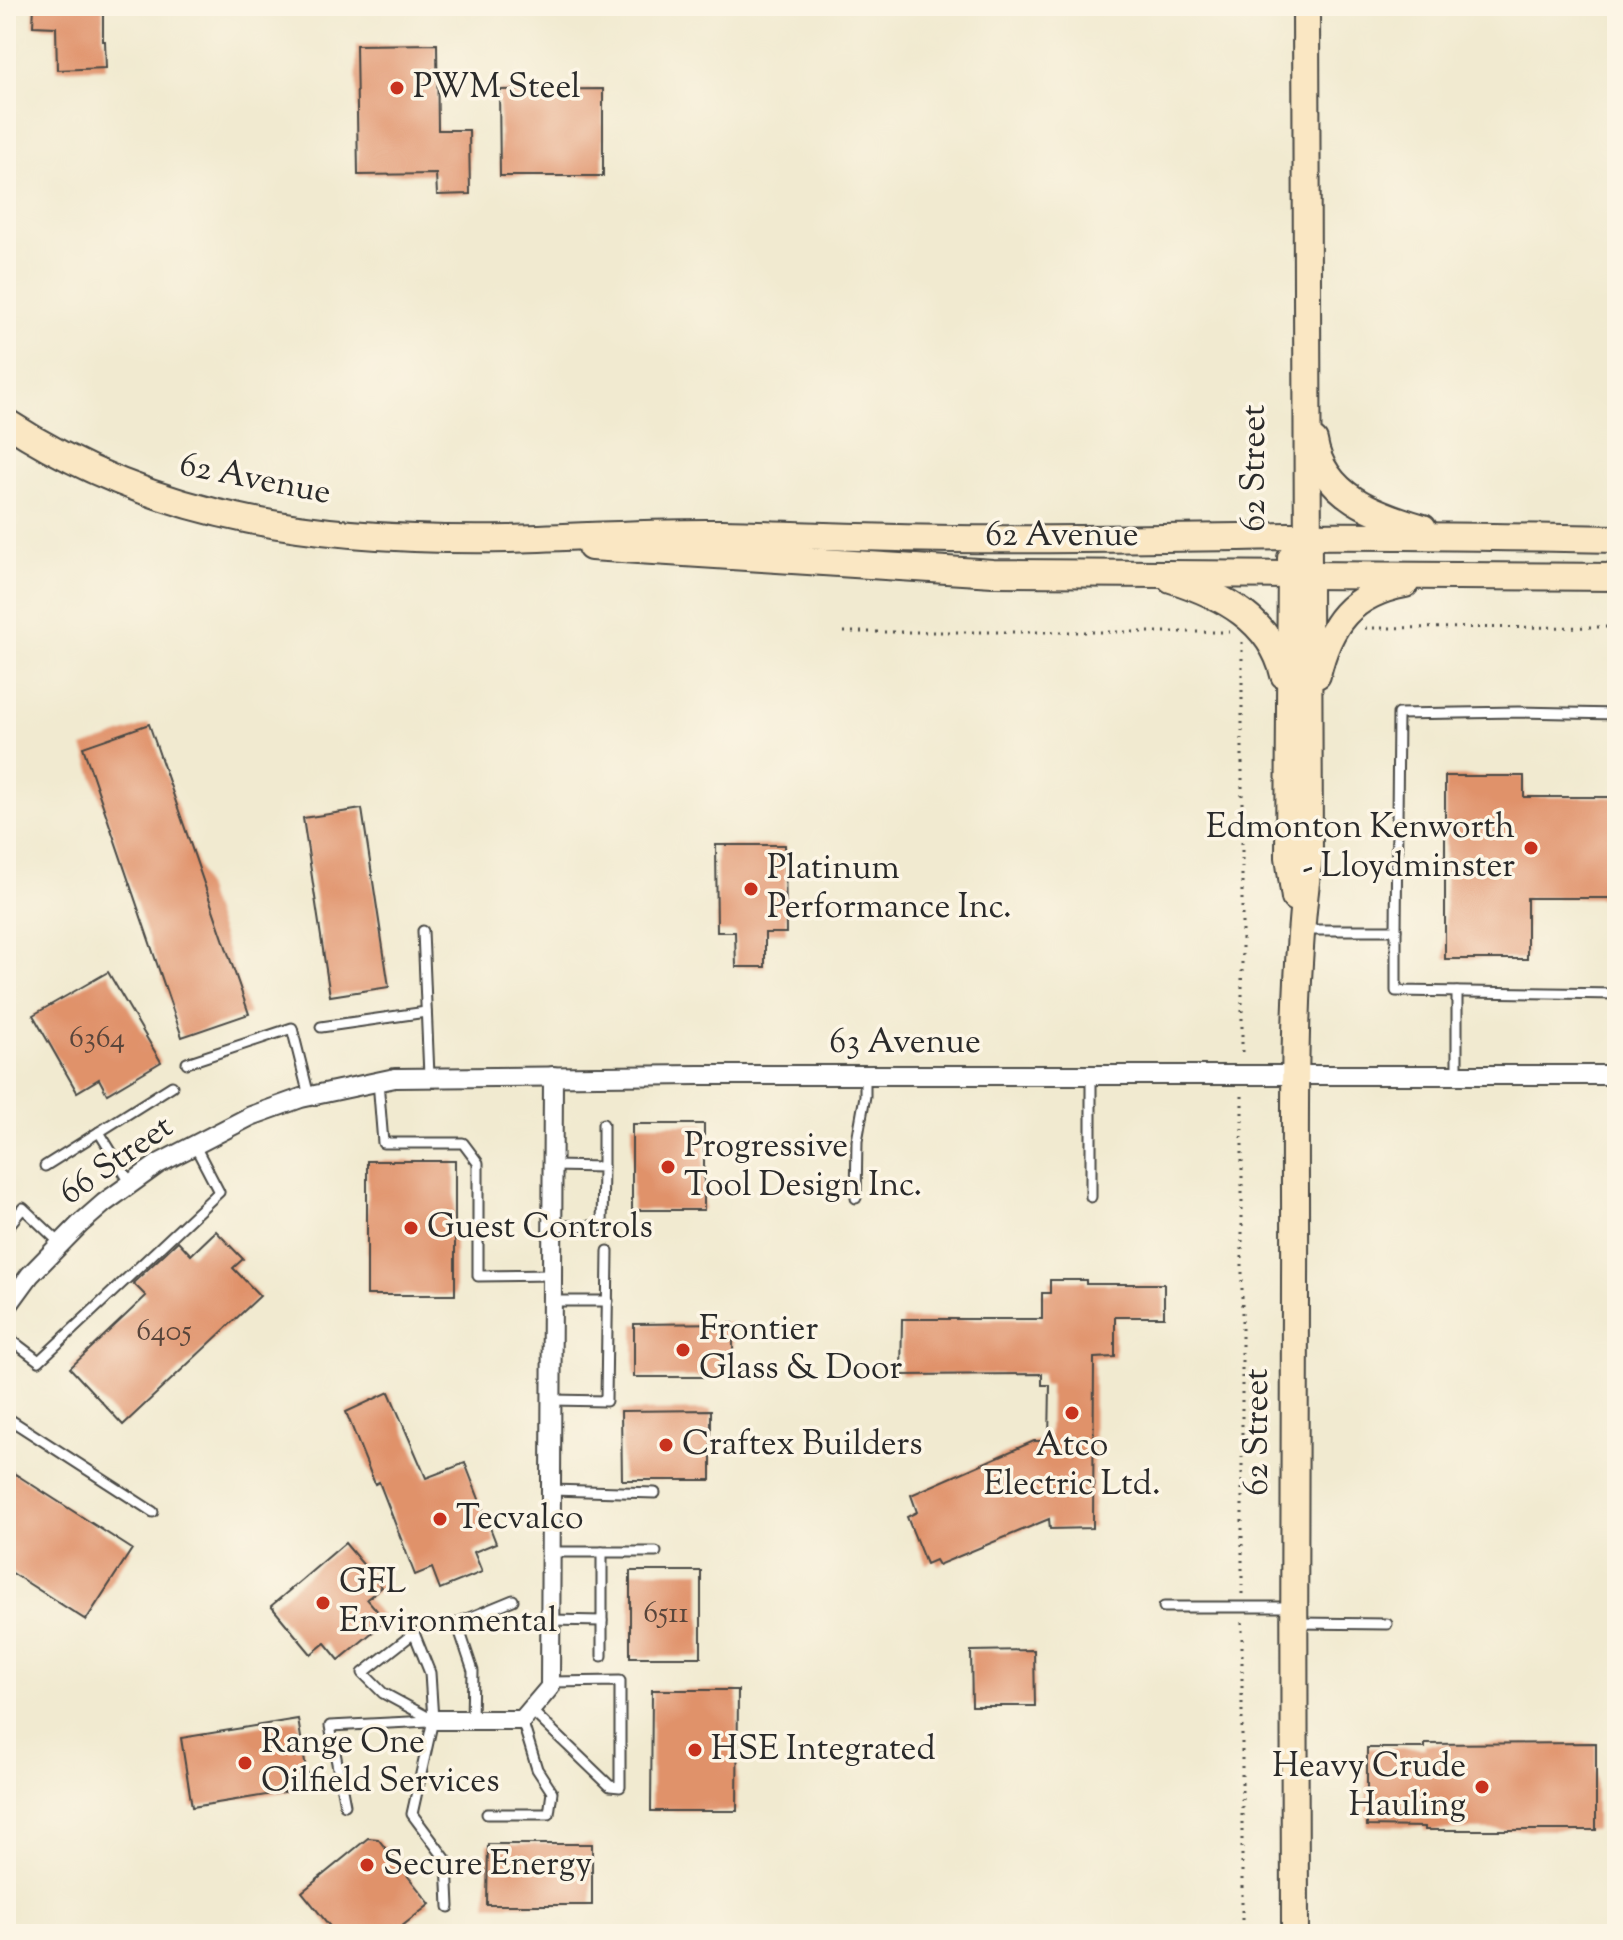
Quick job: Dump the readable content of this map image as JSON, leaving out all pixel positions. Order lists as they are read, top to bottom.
{
  "streets": {
    "main road": ["62 Street", "62 Avenue"],
    "street": ["63 Avenue", "66 Street"]
  },
  "crossings": [
    ["62 Street", "62 Avenue"],
    ["62 Street", "63 Avenue"],
    ["63 Avenue", "66 Street"]
  ],
  "places": [
    "PWM Steel",
    "Edmonton Kenworth - Lloydminster",
    "Platinum Performance Inc.",
    "Progressive Tool Design Inc.",
    "Guest Controls",
    "Frontier Glass & Door",
    "Atco Electric Ltd.",
    "Craftex Builders",
    "Tecvalco",
    "GFL Environmental",
    "HSE Integrated",
    "Range One Oilfield Services",
    "Heavy Crude Hauling",
    "Secure Energy"
  ],
  "house_numbers": ["6364", "6405", "6511"]
}
